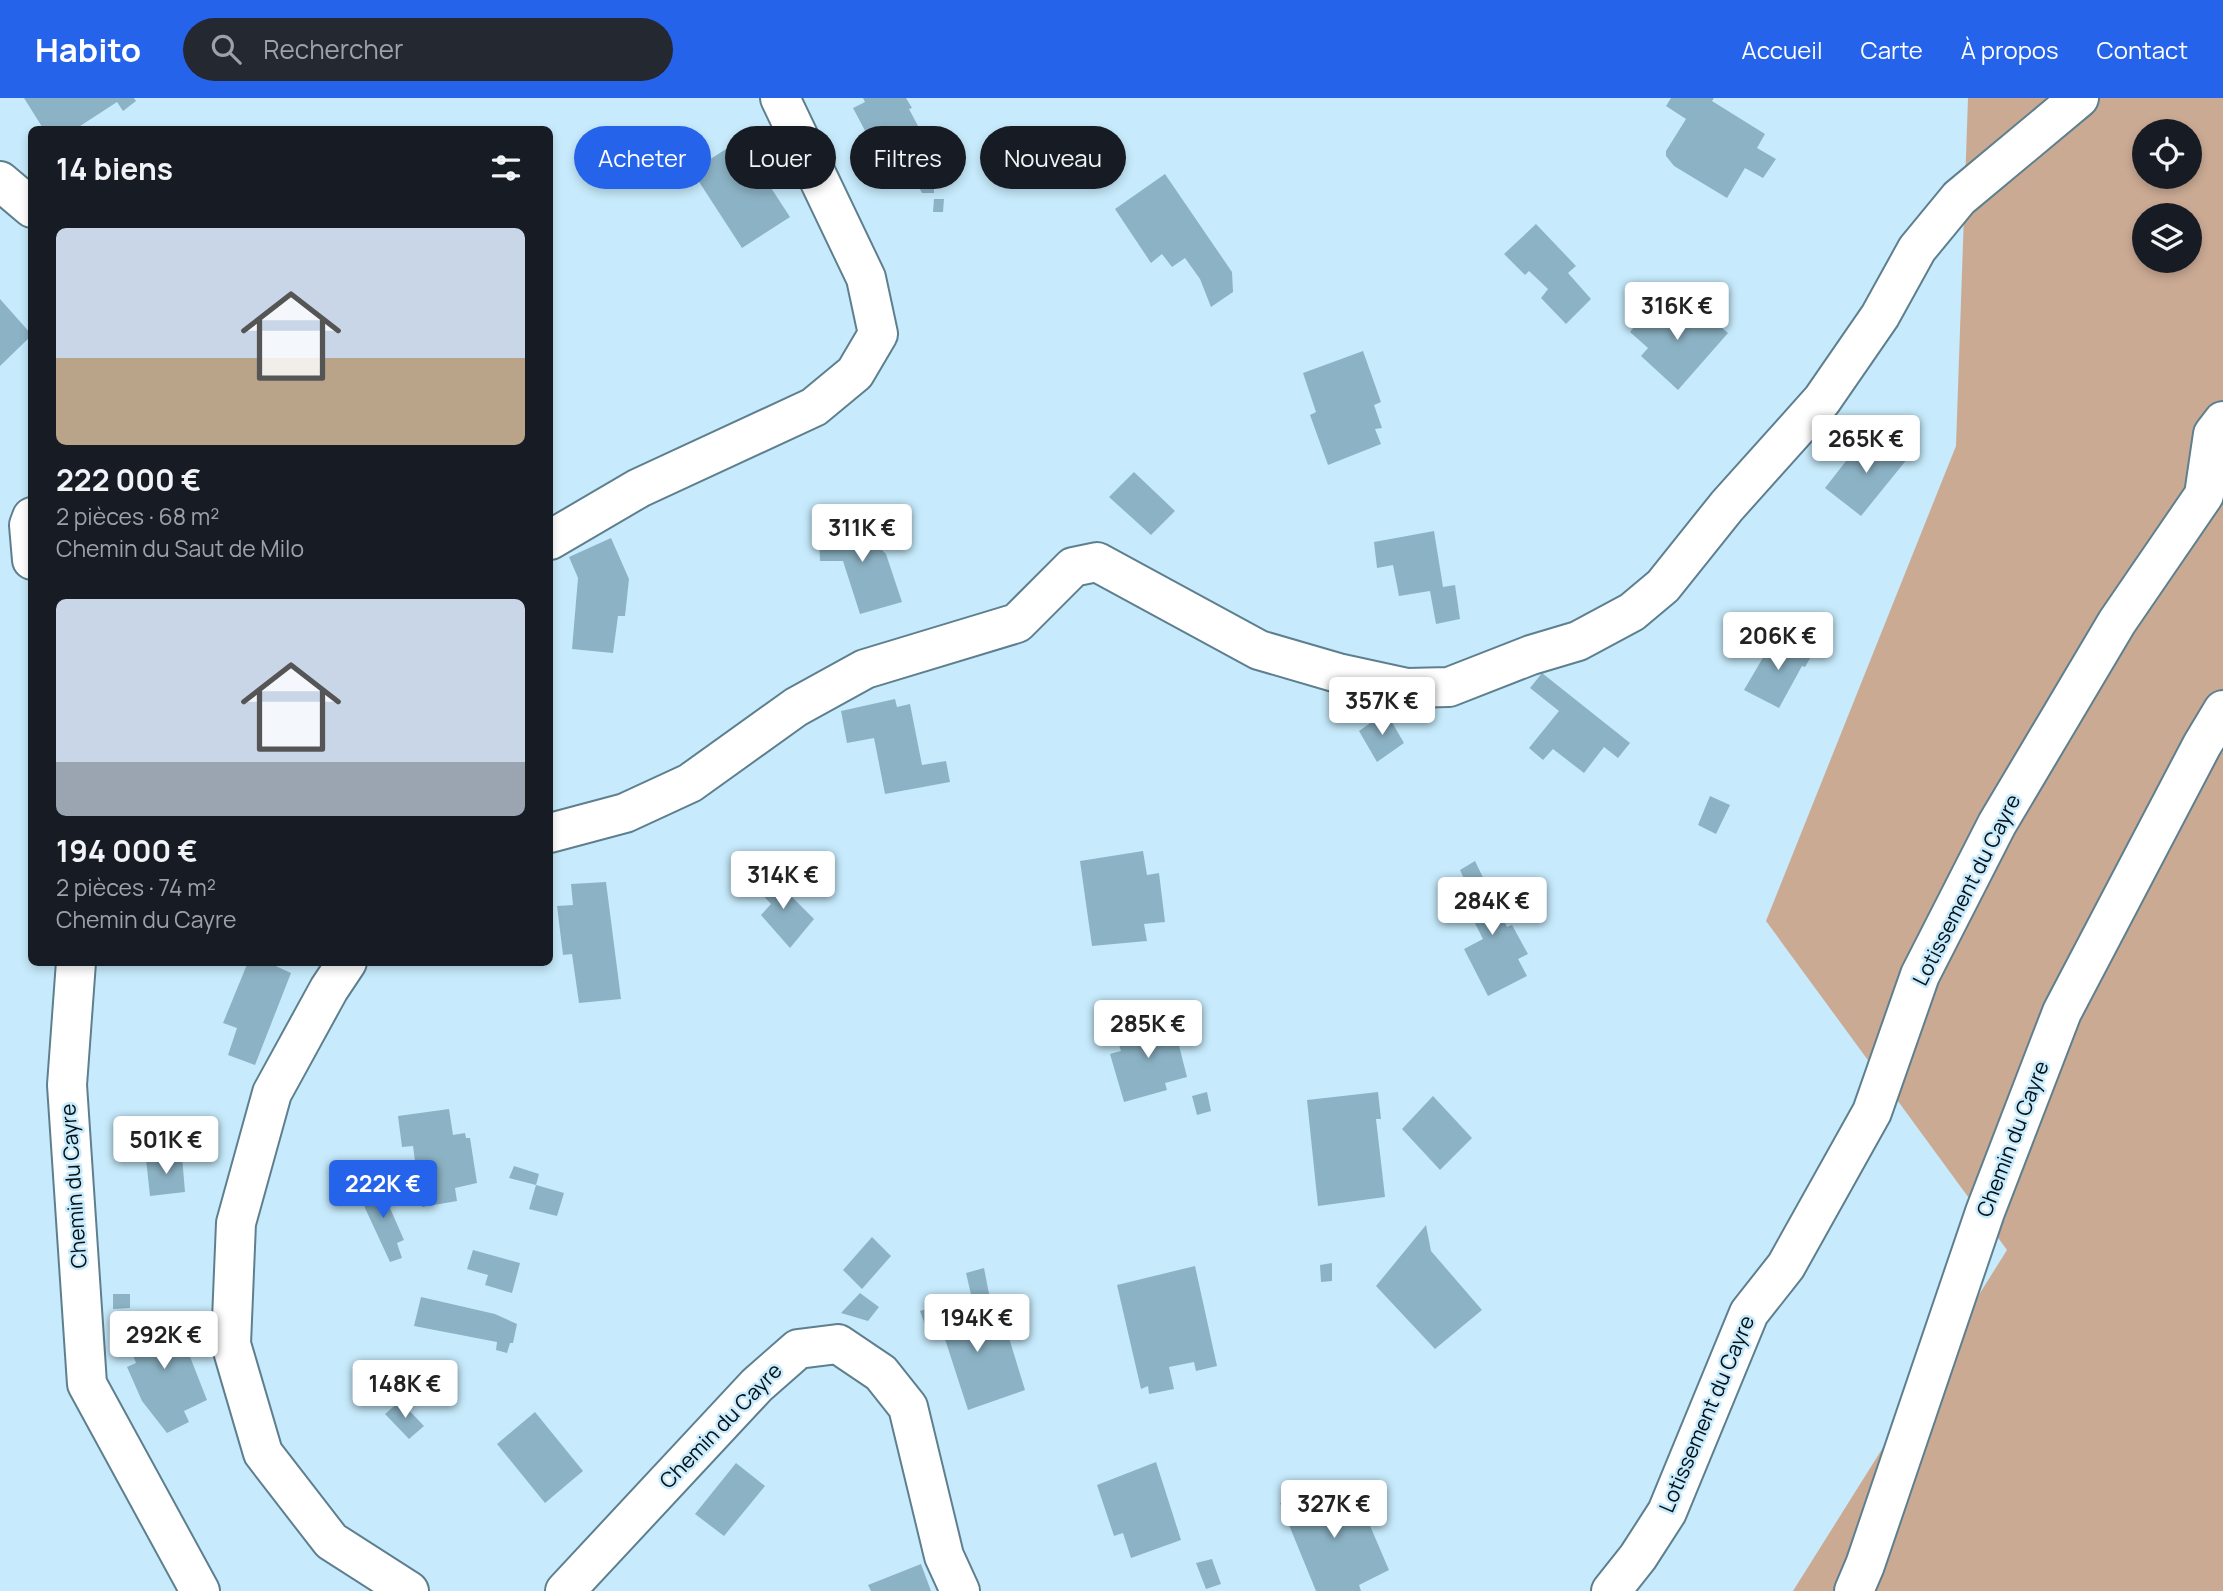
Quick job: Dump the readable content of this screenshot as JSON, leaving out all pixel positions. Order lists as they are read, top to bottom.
{
  "streets": {
    "street": ["Lotissement du Cayre", "Chemin du Cayre"]
  },
  "page": {
    "header": "Habito",
    "search": "Rechercher",
    "nav": [
      "Accueil",
      "Carte",
      "À propos",
      "Contact"
    ],
    "chip": [
      "Acheter",
      "Louer",
      "Filtres",
      "Nouveau"
    ],
    "heading": "14 biens",
    "list": [
      {
        "name": "222 000 €",
        "note": "2 pièces · 68 m² · Chemin du Saut de Milo"
      },
      {
        "name": "194 000 €",
        "note": "2 pièces · 74 m² · Chemin du Cayre"
      }
    ],
    "price": [
      "316K €",
      "265K €",
      "311K €",
      "206K €",
      "357K €",
      "314K €",
      "284K €",
      "285K €",
      "501K €",
      "222K €",
      "194K €",
      "292K €",
      "148K €",
      "327K €"
    ]
  }
}
